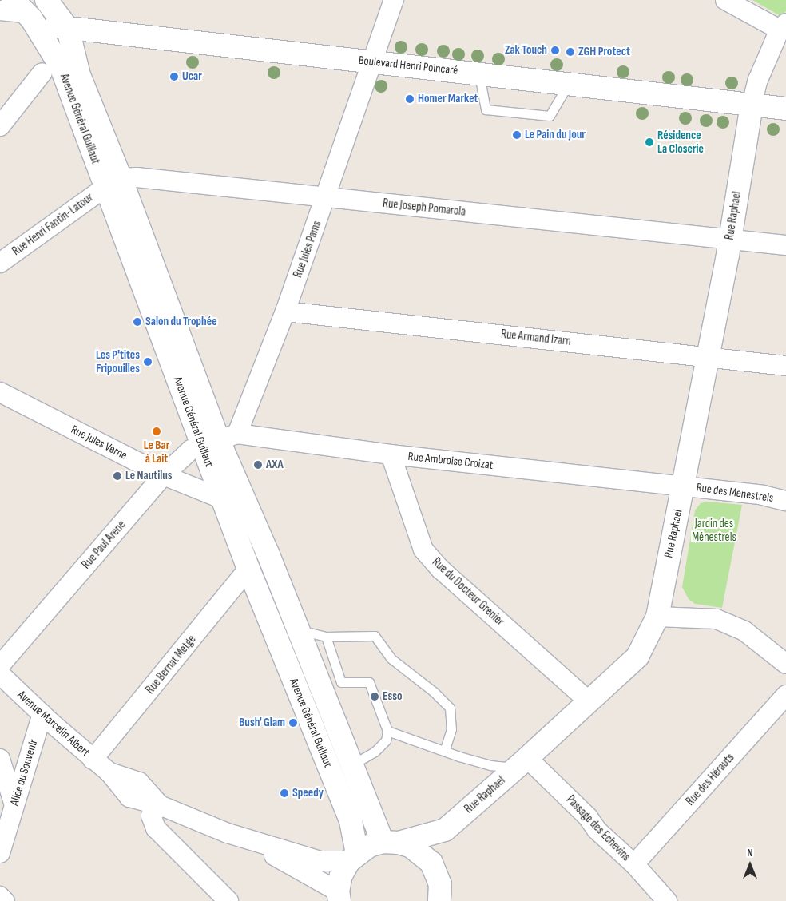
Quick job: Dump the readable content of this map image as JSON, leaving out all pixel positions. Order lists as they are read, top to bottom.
{
  "streets": {
    "main road": ["Boulevard Henri Poincaré", "Avenue Général Guillaut", "Rue Raphael"],
    "street": [
      "Rue Joseph Pomarola",
      "Rue Henri Fantin-Latour",
      "Rue Jules Pams",
      "Rue Armand Izarn",
      "Rue Jules Verne",
      "Rue Ambroise Croizat",
      "Rue des Menestrels",
      "Rue Paul Arene",
      "Rue du Docteur Grenier",
      "Rue Bernat Metge",
      "Avenue Marcelin Albert",
      "Allée du Souvenir",
      "Rue des Hérauts",
      "Passage des Echevins"
    ]
  },
  "crossings": [
    ["Boulevard Henri Poincaré", "Avenue Général Guillaut"],
    ["Boulevard Henri Poincaré", "Rue Raphael"],
    ["Boulevard Henri Poincaré", "Rue Jules Pams"],
    ["Avenue Général Guillaut", "Rue Joseph Pomarola"],
    ["Avenue Général Guillaut", "Rue Raphael"],
    ["Avenue Général Guillaut", "Rue Henri Fantin-Latour"],
    ["Avenue Général Guillaut", "Rue Jules Pams"],
    ["Avenue Général Guillaut", "Rue Jules Verne"],
    ["Avenue Général Guillaut", "Rue Ambroise Croizat"],
    ["Avenue Général Guillaut", "Rue Paul Arene"],
    ["Avenue Général Guillaut", "Rue Bernat Metge"],
    ["Avenue Général Guillaut", "Avenue Marcelin Albert"],
    ["Rue Joseph Pomarola", "Rue Raphael"],
    ["Rue Joseph Pomarola", "Rue Henri Fantin-Latour"],
    ["Rue Joseph Pomarola", "Rue Jules Pams"],
    ["Rue Raphael", "Rue Armand Izarn"],
    ["Rue Raphael", "Rue Ambroise Croizat"],
    ["Rue Raphael", "Rue des Menestrels"],
    ["Rue Raphael", "Rue du Docteur Grenier"],
    ["Rue Raphael", "Avenue Marcelin Albert"],
    ["Rue Raphael", "Passage des Echevins"],
    ["Rue Jules Pams", "Rue Armand Izarn"],
    ["Rue Jules Pams", "Rue Ambroise Croizat"],
    ["Rue Jules Pams", "Rue Paul Arene"],
    ["Rue Jules Verne", "Rue Paul Arene"],
    ["Rue Ambroise Croizat", "Rue des Menestrels"],
    ["Rue Ambroise Croizat", "Rue Paul Arene"],
    ["Rue Ambroise Croizat", "Rue du Docteur Grenier"],
    ["Rue Bernat Metge", "Avenue Marcelin Albert"],
    ["Avenue Marcelin Albert", "Allée du Souvenir"],
    ["Rue des Hérauts", "Passage des Echevins"]
  ],
  "parks": ["Jardin des Ménestrels"],
  "places": [
    "Zak Touch",
    "ZGH Protect",
    "Ucar",
    "Homer Market",
    "Le Pain du Jour",
    "Résidence La Closerie",
    "Salon du Trophée",
    "Les P'tites Fripouilles",
    "Le Bar à Lait",
    "AXA",
    "Le Nautilus",
    "Esso",
    "Bush' Glam",
    "Speedy"
  ],
  "north": "top"
}
